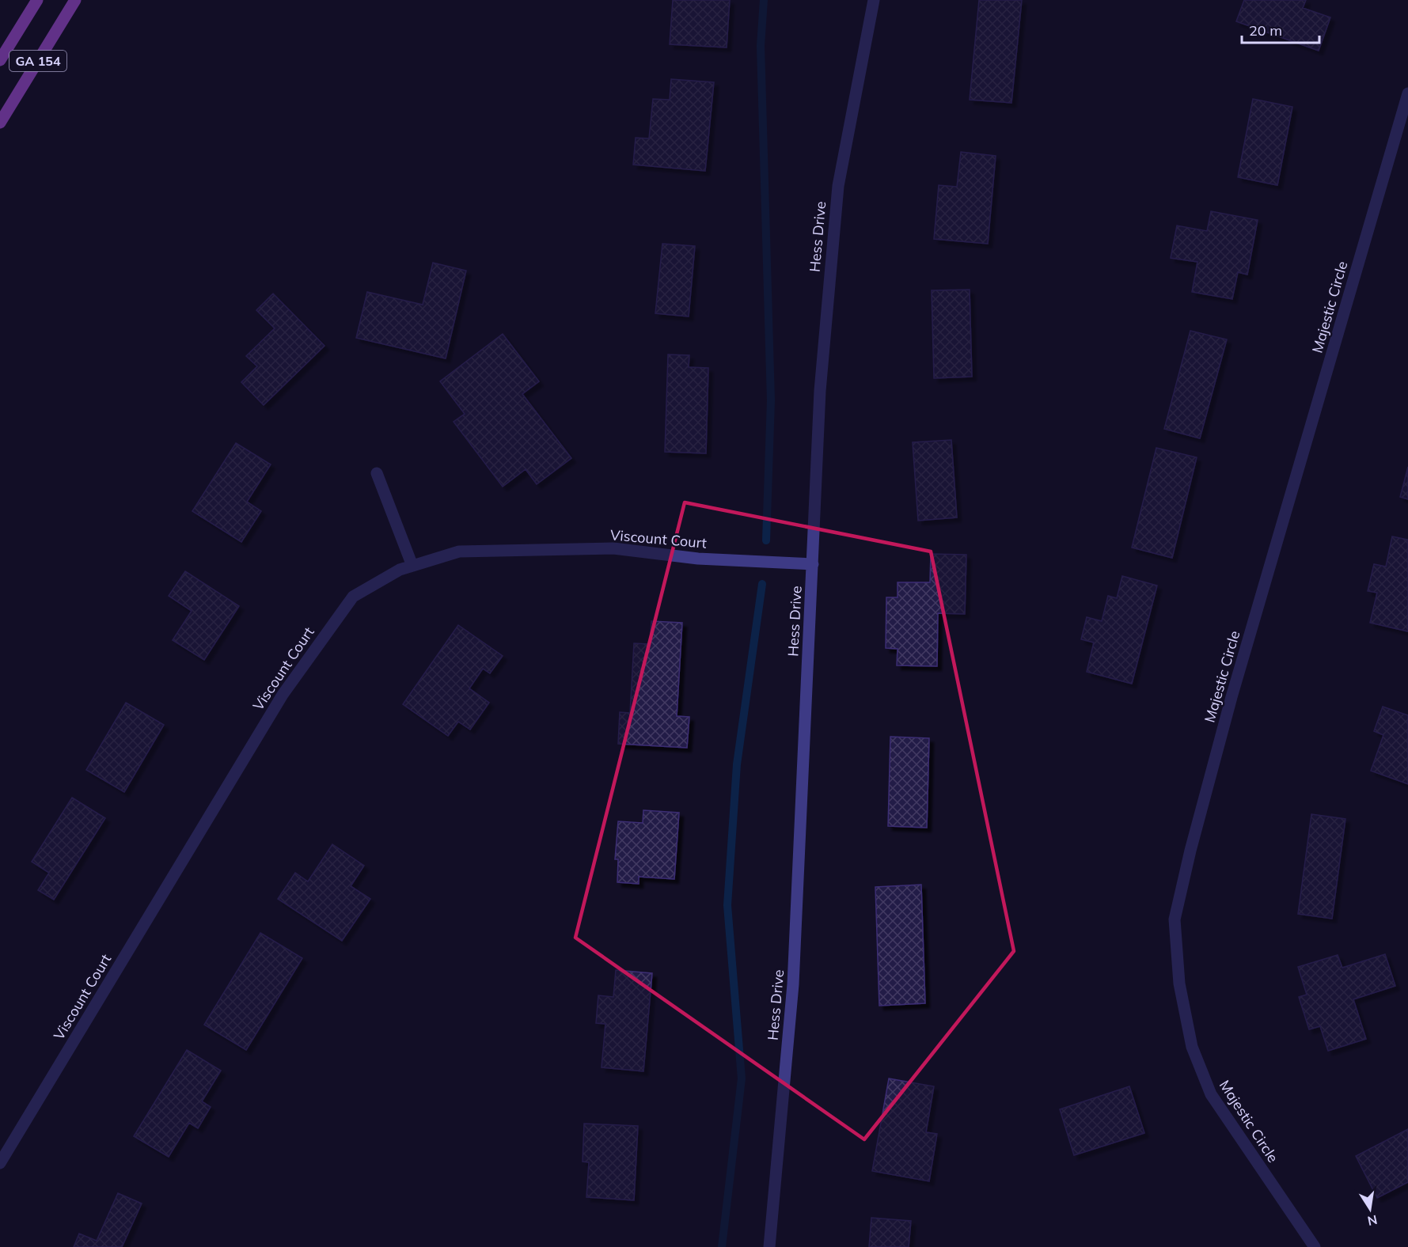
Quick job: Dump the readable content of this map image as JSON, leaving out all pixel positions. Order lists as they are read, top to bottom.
{
  "streets": {
    "main road": ["GA 154"],
    "street": ["Hess Drive", "Majestic Circle", "Viscount Court"]
  },
  "crossings": [
    ["Hess Drive", "Viscount Court"]
  ],
  "scale_bar": "20 m",
  "north": "bottom"
}
